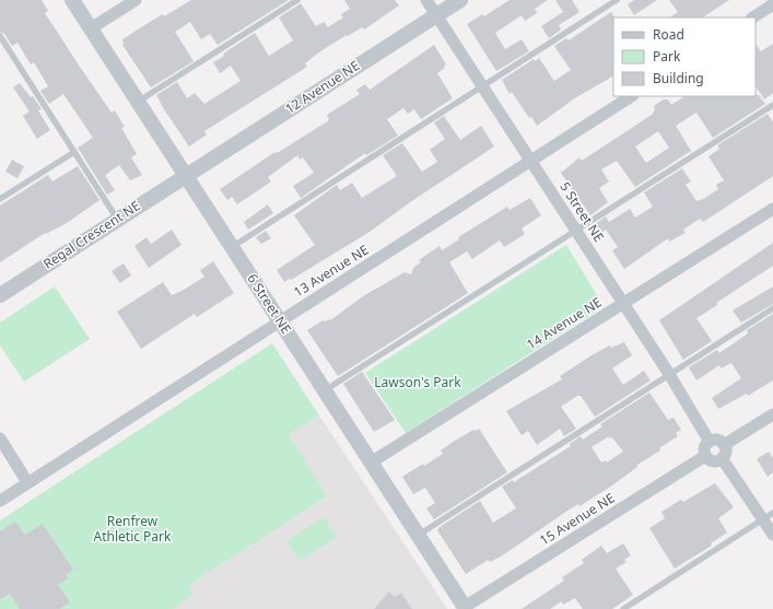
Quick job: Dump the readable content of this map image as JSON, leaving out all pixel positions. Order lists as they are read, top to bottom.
{
  "streets": {
    "street": [
      "12 Avenue NE",
      "5 Street NE",
      "Regal Crescent NE",
      "13 Avenue NE",
      "6 Street NE",
      "14 Avenue NE",
      "15 Avenue NE"
    ]
  },
  "crossings": [
    ["12 Avenue NE", "5 Street NE"],
    ["12 Avenue NE", "Regal Crescent NE"],
    ["12 Avenue NE", "6 Street NE"],
    ["5 Street NE", "13 Avenue NE"],
    ["5 Street NE", "14 Avenue NE"],
    ["5 Street NE", "15 Avenue NE"],
    ["Regal Crescent NE", "6 Street NE"],
    ["13 Avenue NE", "6 Street NE"],
    ["6 Street NE", "14 Avenue NE"],
    ["6 Street NE", "15 Avenue NE"]
  ],
  "parks": ["Lawson's Park", "Renfrew Athletic Park"],
  "legend": ["Road", "Park", "Building"]
}
